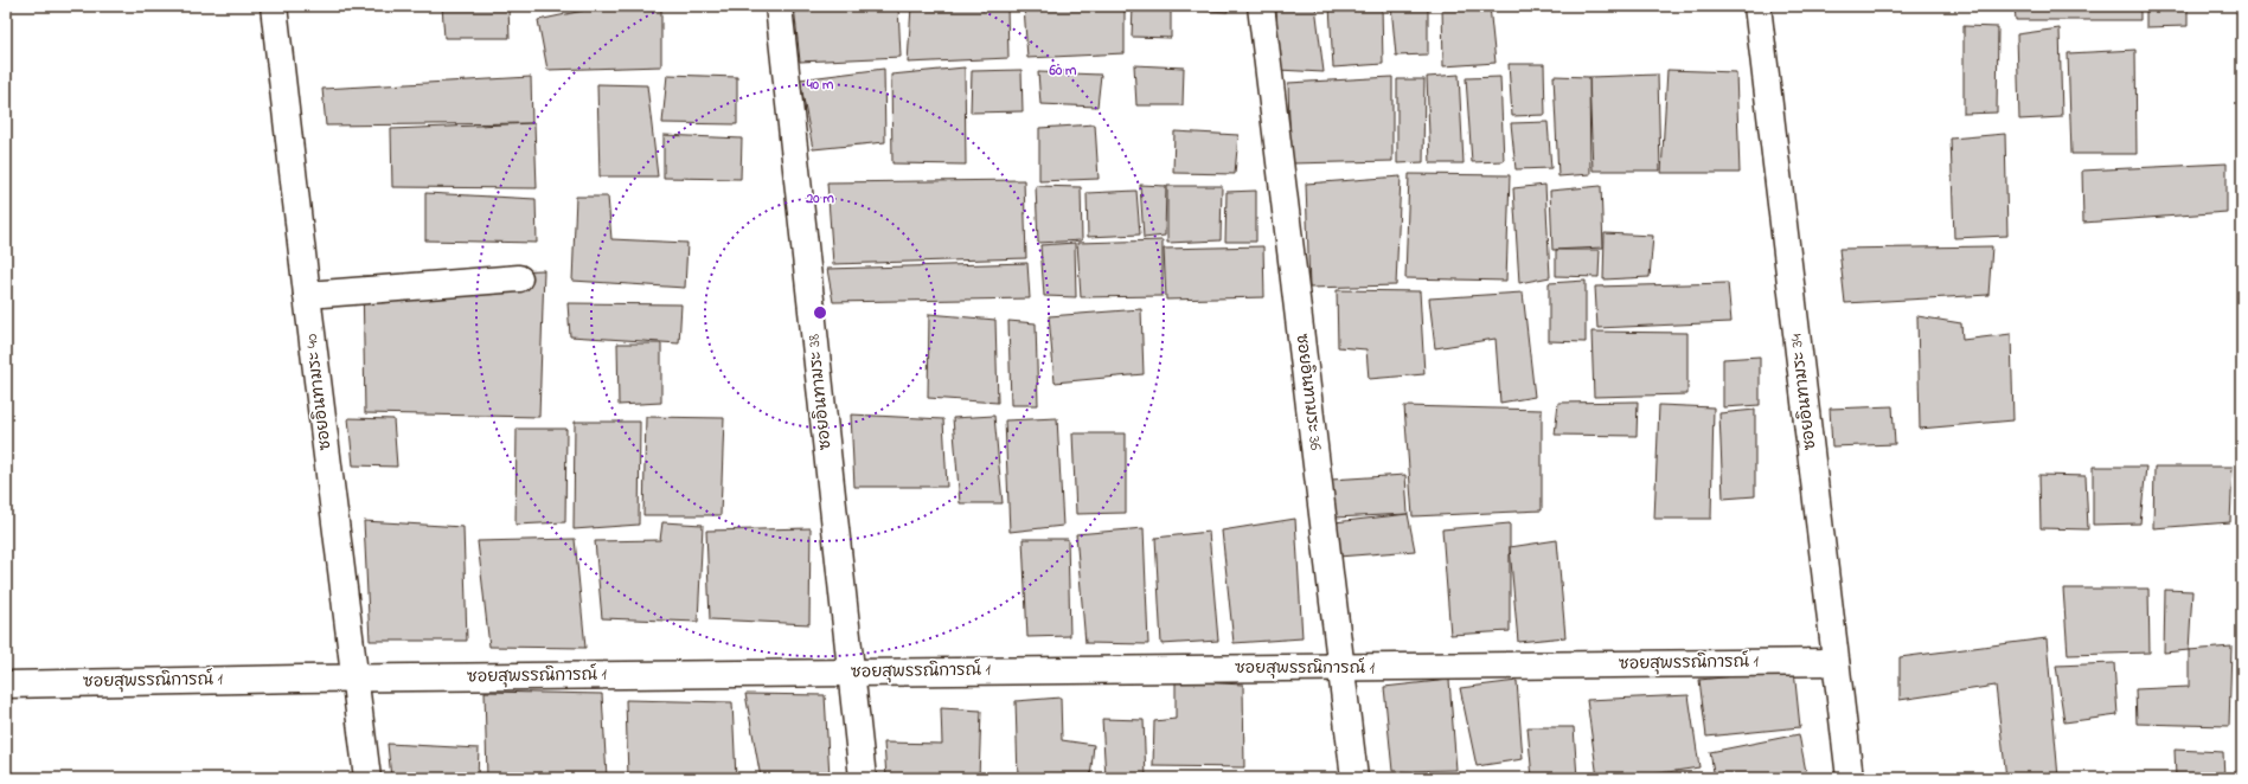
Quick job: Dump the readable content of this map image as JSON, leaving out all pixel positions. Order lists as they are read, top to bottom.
{
  "streets": {
    "street": [
      "ซอยอินทามระ 40",
      "ซอยอินทามระ 38",
      "ซอยอินทามระ 36",
      "ซอยอินทามระ 34",
      "ซอยสุพรรณิการณ์ 1"
    ]
  },
  "crossings": [
    ["ซอยอินทามระ 40", "ซอยสุพรรณิการณ์ 1"],
    ["ซอยอินทามระ 38", "ซอยสุพรรณิการณ์ 1"],
    ["ซอยอินทามระ 36", "ซอยสุพรรณิการณ์ 1"],
    ["ซอยอินทามระ 34", "ซอยสุพรรณิการณ์ 1"]
  ],
  "rings": ["60 m", "40 m", "20 m"]
}
